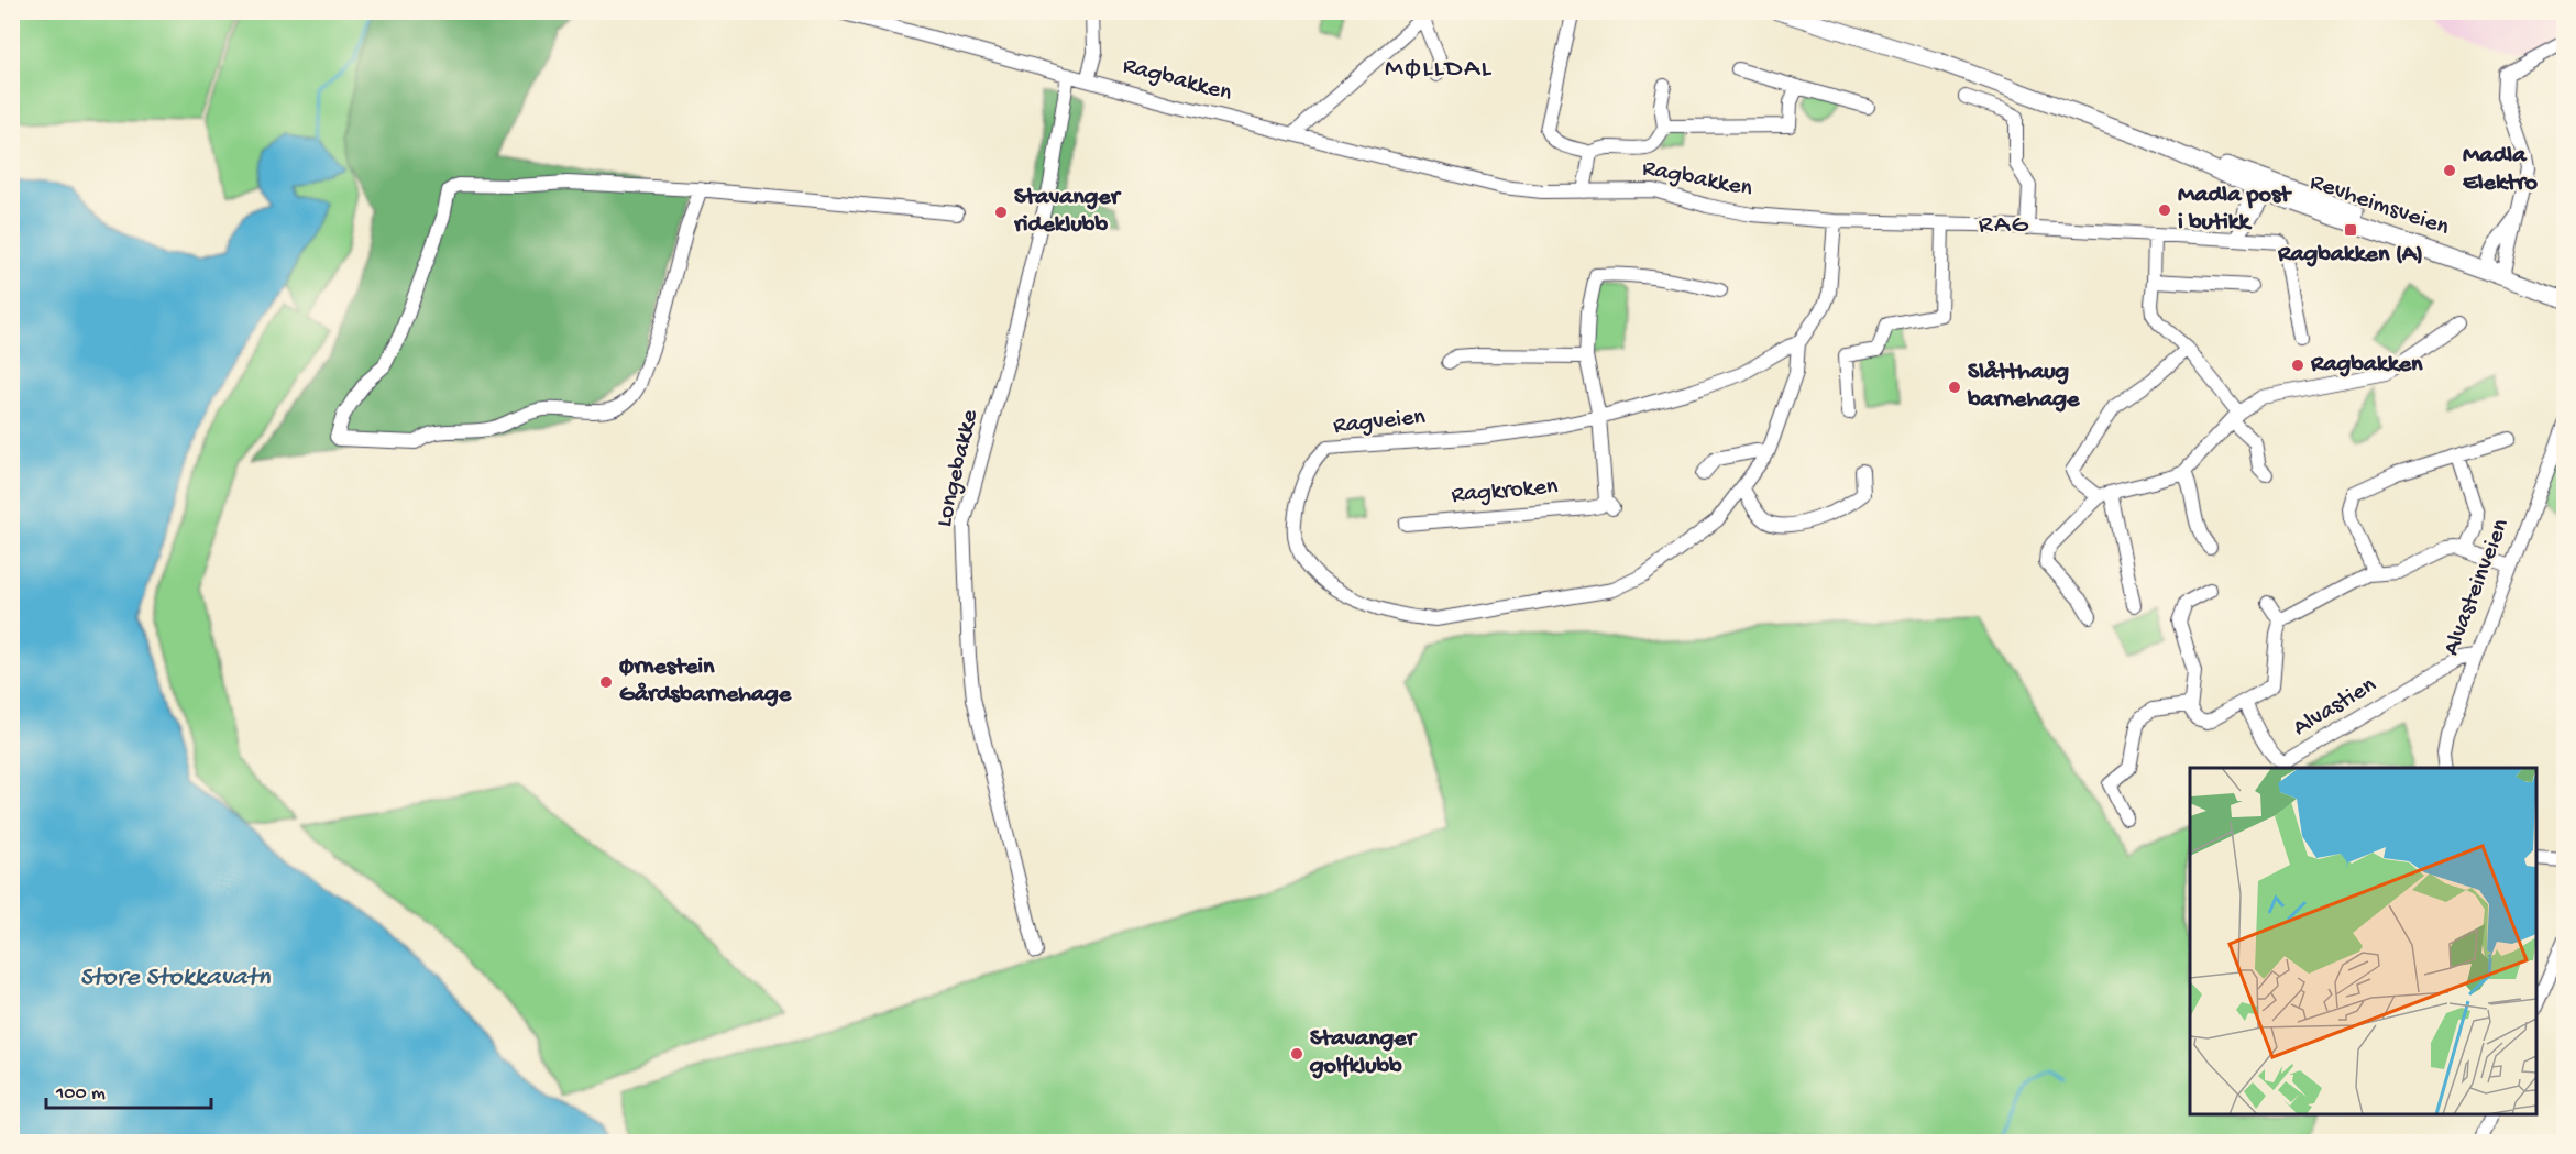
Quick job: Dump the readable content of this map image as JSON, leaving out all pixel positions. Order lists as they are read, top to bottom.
{
  "streets": {
    "main road": ["Revheimsveien"],
    "street": [
      "Ragbakken",
      "Ragveien",
      "Longebakke",
      "Ragkroken",
      "Alvasteinveien",
      "Alvastien"
    ]
  },
  "crossings": [
    ["Ragbakken", "Ragveien"],
    ["Ragbakken", "Longebakke"],
    ["Ragveien", "Ragkroken"],
    ["Alvasteinveien", "Alvastien"]
  ],
  "districts": ["MØLLDAL", "RAG"],
  "water": ["Store Stokkavatn"],
  "places": {
    "other": [
      "Madla Elektro",
      "Madla post i butikk",
      "Stavanger rideklubb",
      "Ragbakken",
      "Slåtthaug barnehage",
      "Ørnestein Gårdsbarnehage",
      "Stavanger golfklubb"
    ],
    "transit": ["Ragbakken (A)"]
  },
  "scale_bar": "100 m"
}
